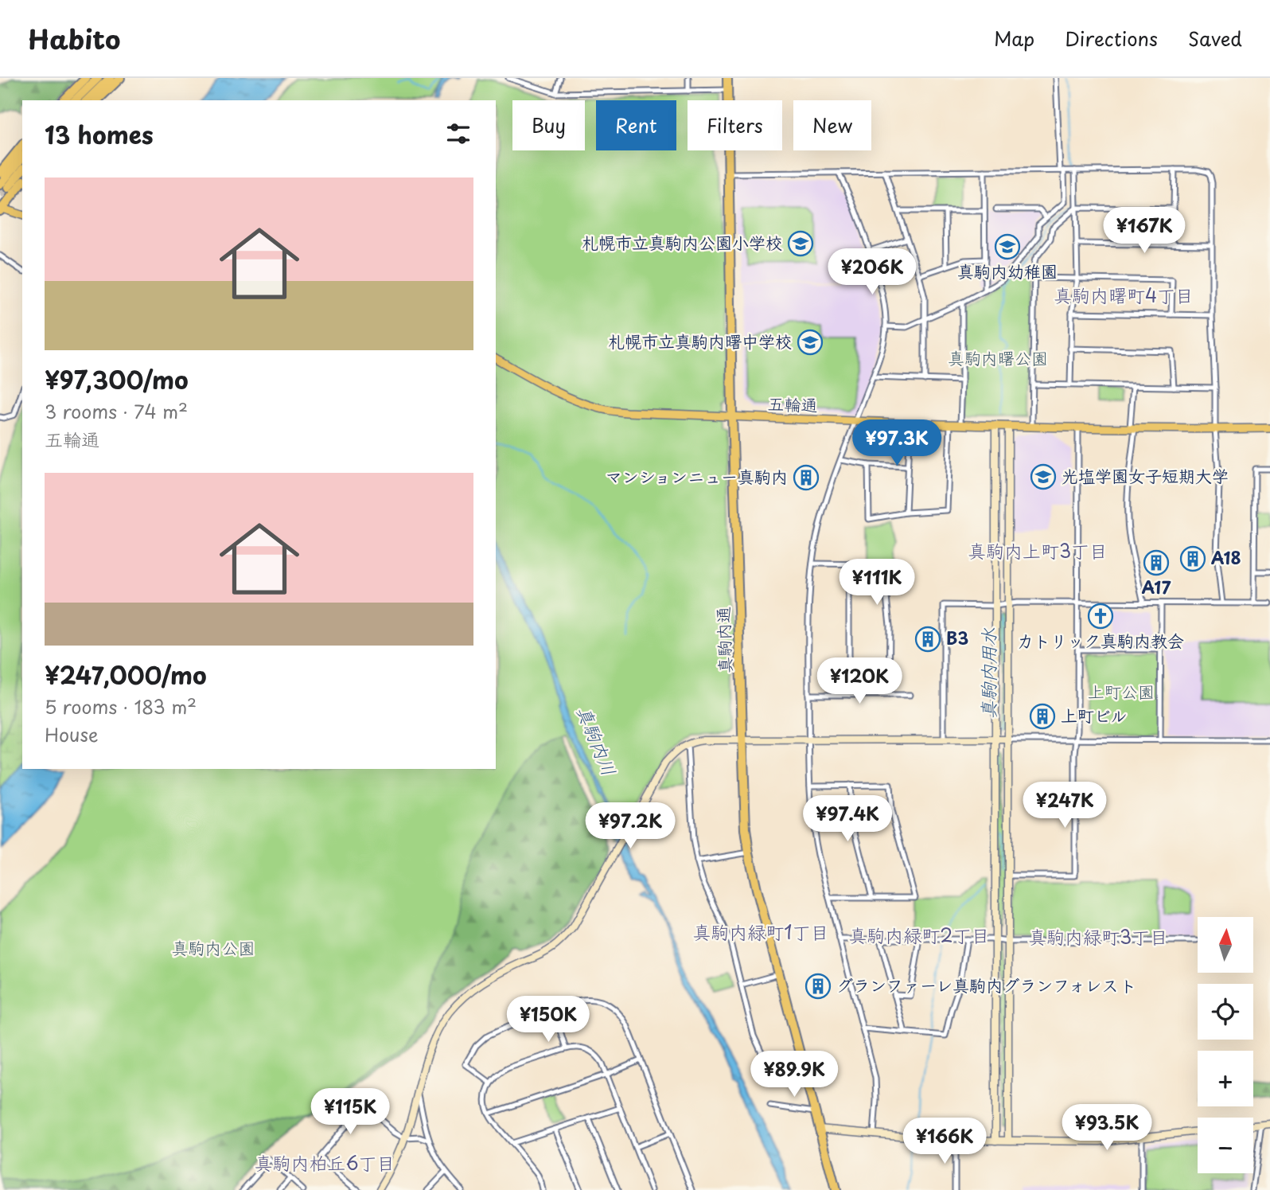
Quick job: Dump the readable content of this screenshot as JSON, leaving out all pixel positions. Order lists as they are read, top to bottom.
{
  "streets": {
    "highway": ["真駒内通"],
    "main road": ["五輪通"]
  },
  "crossings": [
    ["五輪通", "真駒内通"]
  ],
  "districts": [
    "真駒内曙町4丁目",
    "真駒内上町3丁目",
    "真駒内緑町1丁目",
    "真駒内緑町2丁目",
    "真駒内緑町3丁目",
    "真駒内柏丘6丁目"
  ],
  "water": ["真駒内用水", "真駒内川"],
  "parks": ["真駒内曙公園", "上町公園", "真駒内公園"],
  "places": {
    "school or university": [
      "札幌市立真駒内公園小学校",
      "真駒内幼稚園",
      "札幌市立真駒内曙中学校",
      "光塩学園女子短期大学"
    ],
    "building": [
      "マンションニュー真駒内",
      "A18",
      "A17",
      "B3",
      "上町ビル",
      "グランファーレ真駒内グランフォレスト"
    ],
    "church": ["カトリック真駒内教会"]
  },
  "north": "top",
  "page": {
    "header": "Habito",
    "nav": ["Map", "Directions", "Saved"],
    "chip": [
      "Buy",
      "Rent",
      "Filters",
      "New"
    ],
    "heading": "13 homes",
    "list": [
      {
        "name": "¥97,300/mo",
        "note": "3 rooms · 74 m² · 五輪通"
      },
      {
        "name": "¥247,000/mo",
        "note": "5 rooms · 183 m² · House"
      }
    ],
    "price": [
      "¥167K",
      "¥206K",
      "¥97.3K",
      "¥111K",
      "¥120K",
      "¥247K",
      "¥97.4K",
      "¥97.2K",
      "¥150K",
      "¥89.9K",
      "¥115K",
      "¥93.5K",
      "¥166K"
    ],
    "map_buttons": ["+", "−"]
  }
}
